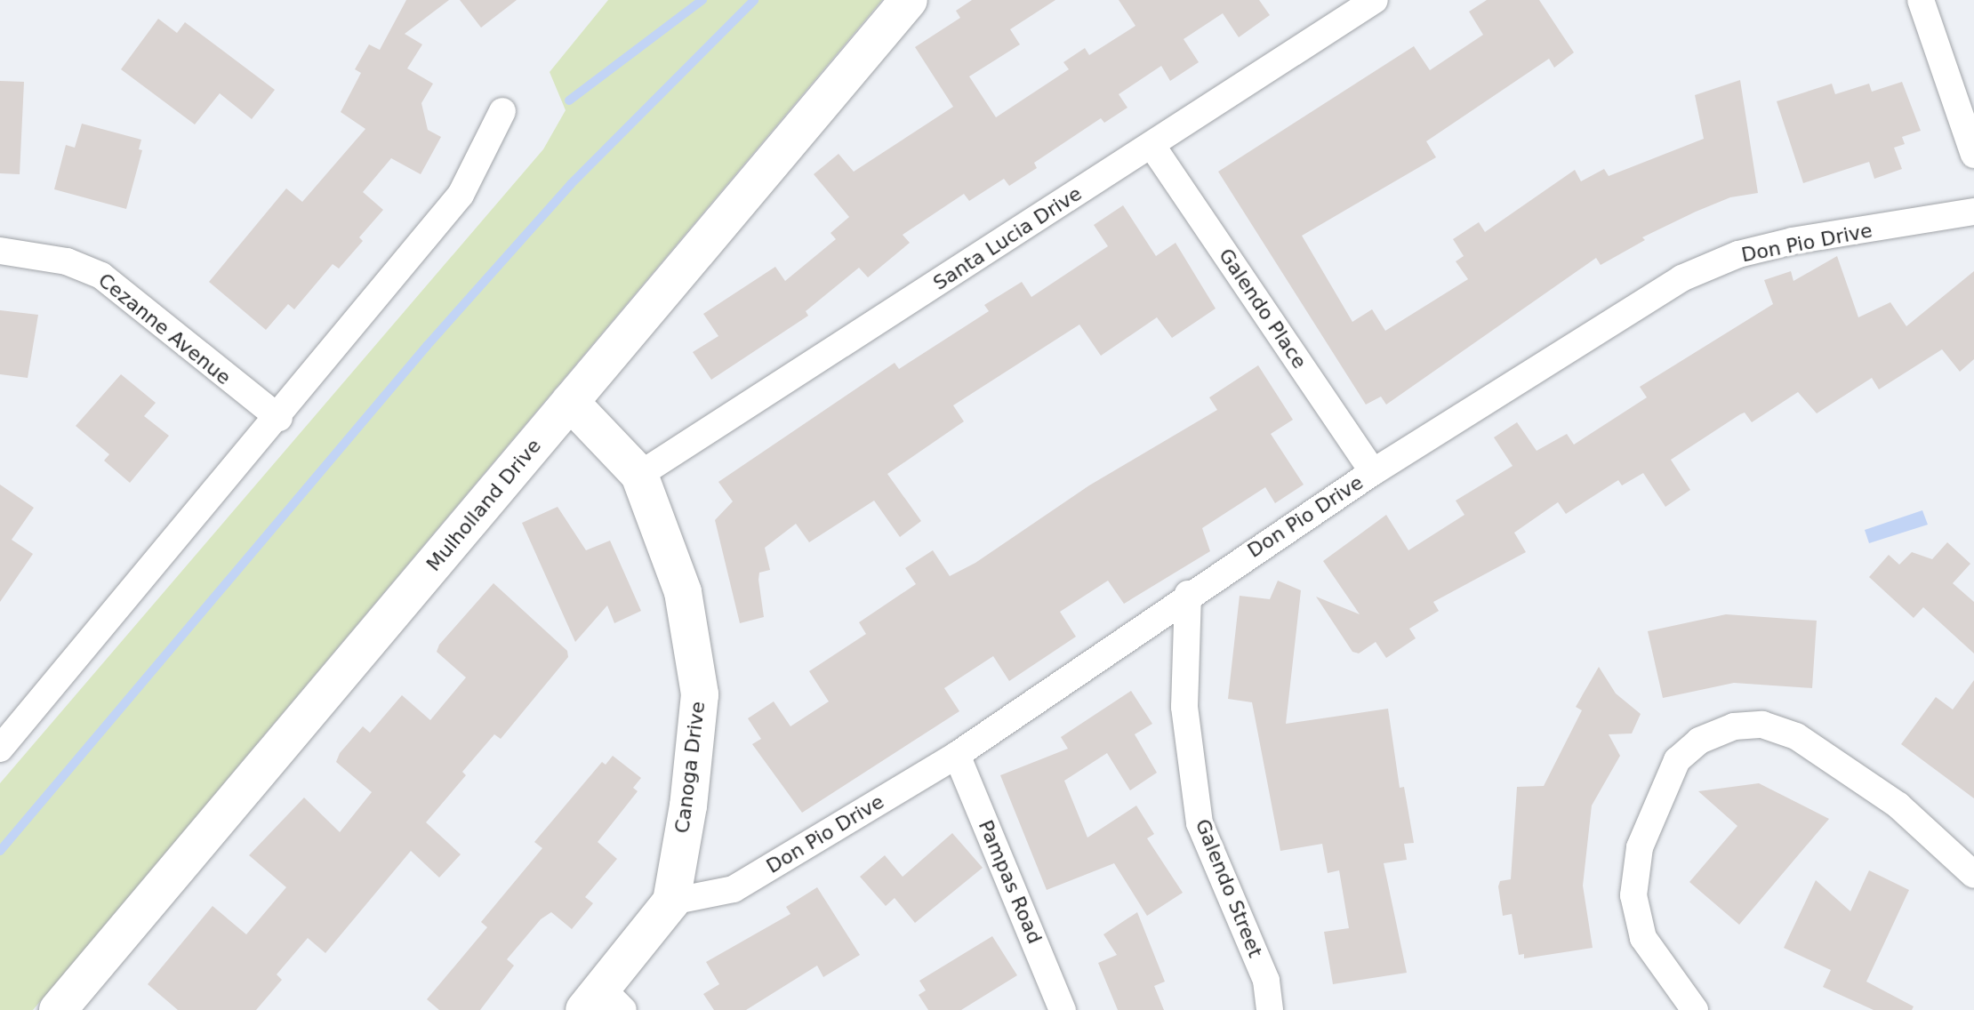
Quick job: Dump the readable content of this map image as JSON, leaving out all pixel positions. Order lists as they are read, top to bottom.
{
  "streets": {
    "main road": ["Mulholland Drive", "Canoga Drive"],
    "street": [
      "Santa Lucia Drive",
      "Don Pio Drive",
      "Galendo Place",
      "Cezanne Avenue",
      "Pampas Road",
      "Galendo Street"
    ]
  },
  "crossings": [
    ["Santa Lucia Drive", "Galendo Place"],
    ["Santa Lucia Drive", "Canoga Drive"],
    ["Don Pio Drive", "Galendo Place"],
    ["Don Pio Drive", "Canoga Drive"],
    ["Don Pio Drive", "Pampas Road"],
    ["Don Pio Drive", "Galendo Street"],
    ["Mulholland Drive", "Canoga Drive"]
  ]
}
